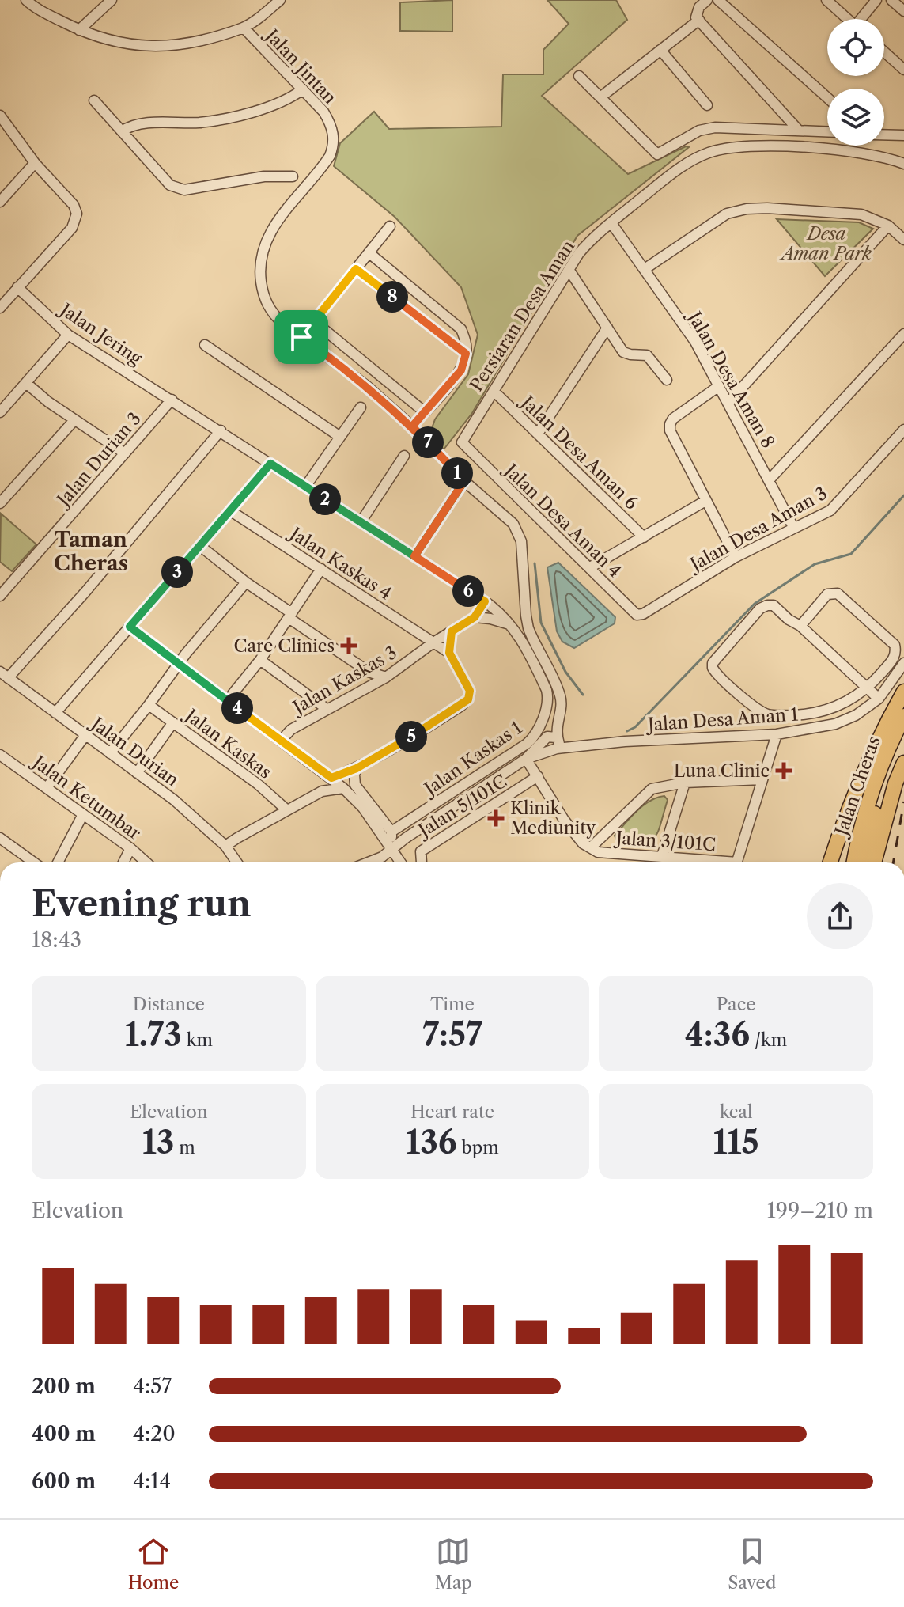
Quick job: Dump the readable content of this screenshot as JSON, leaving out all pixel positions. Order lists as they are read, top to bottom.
{
  "streets": {
    "highway": ["Jalan Cheras"],
    "street": [
      "Jalan Jintan",
      "Persiaran Desa Aman",
      "Jalan Jering",
      "Jalan Desa Aman 8",
      "Jalan Desa Aman 6",
      "Jalan Durian 3",
      "Jalan Desa Aman 4",
      "Jalan Desa Aman 3",
      "Jalan Kaskas 4",
      "Jalan Kaskas 3",
      "Jalan Desa Aman 1",
      "Jalan Kaskas",
      "Jalan Durian",
      "Jalan Kaskas 1",
      "Jalan Ketumbar",
      "Jalan 5/101C",
      "Jalan 3/101C"
    ]
  },
  "crossings": [
    ["Persiaran Desa Aman", "Jalan Desa Aman 8"],
    ["Persiaran Desa Aman", "Jalan Desa Aman 6"],
    ["Persiaran Desa Aman", "Jalan Desa Aman 4"],
    ["Jalan Jering", "Jalan Durian 3"],
    ["Jalan Jering", "Jalan Kaskas 1"],
    ["Jalan Desa Aman 8", "Jalan Desa Aman 3"],
    ["Jalan Desa Aman 4", "Jalan Desa Aman 3"],
    ["Jalan Kaskas 4", "Jalan Kaskas 3"],
    ["Jalan Kaskas 3", "Jalan Kaskas"],
    ["Jalan Kaskas 3", "Jalan Kaskas 1"],
    ["Jalan 5/101C", "Jalan 3/101C"]
  ],
  "districts": ["Taman Cheras"],
  "parks": ["Desa Aman Park"],
  "places": {
    "health": ["Care Clinics", "Luna Clinic", "Klinik Mediunity"]
  },
  "page": {
    "pins": [
      "8",
      "7",
      "1",
      "2",
      "3",
      "6",
      "4",
      "5"
    ],
    "heading": ["Evening run", "18:43"],
    "stats": [
      ["Distance", "1.73 km"],
      ["Time", "7:57"],
      ["Pace", "4:36 /km"],
      ["Elevation", "13 m"],
      ["Heart rate", "136 bpm"],
      ["kcal", "115"]
    ],
    "chart": ["Elevation", "199–210 m"],
    "list": [
      {
        "name": "200 m",
        "note": "4:57"
      },
      {
        "name": "400 m",
        "note": "4:20"
      },
      {
        "name": "600 m",
        "note": "4:14"
      }
    ],
    "tabs": ["Home", "Map", "Saved"]
  }
}
